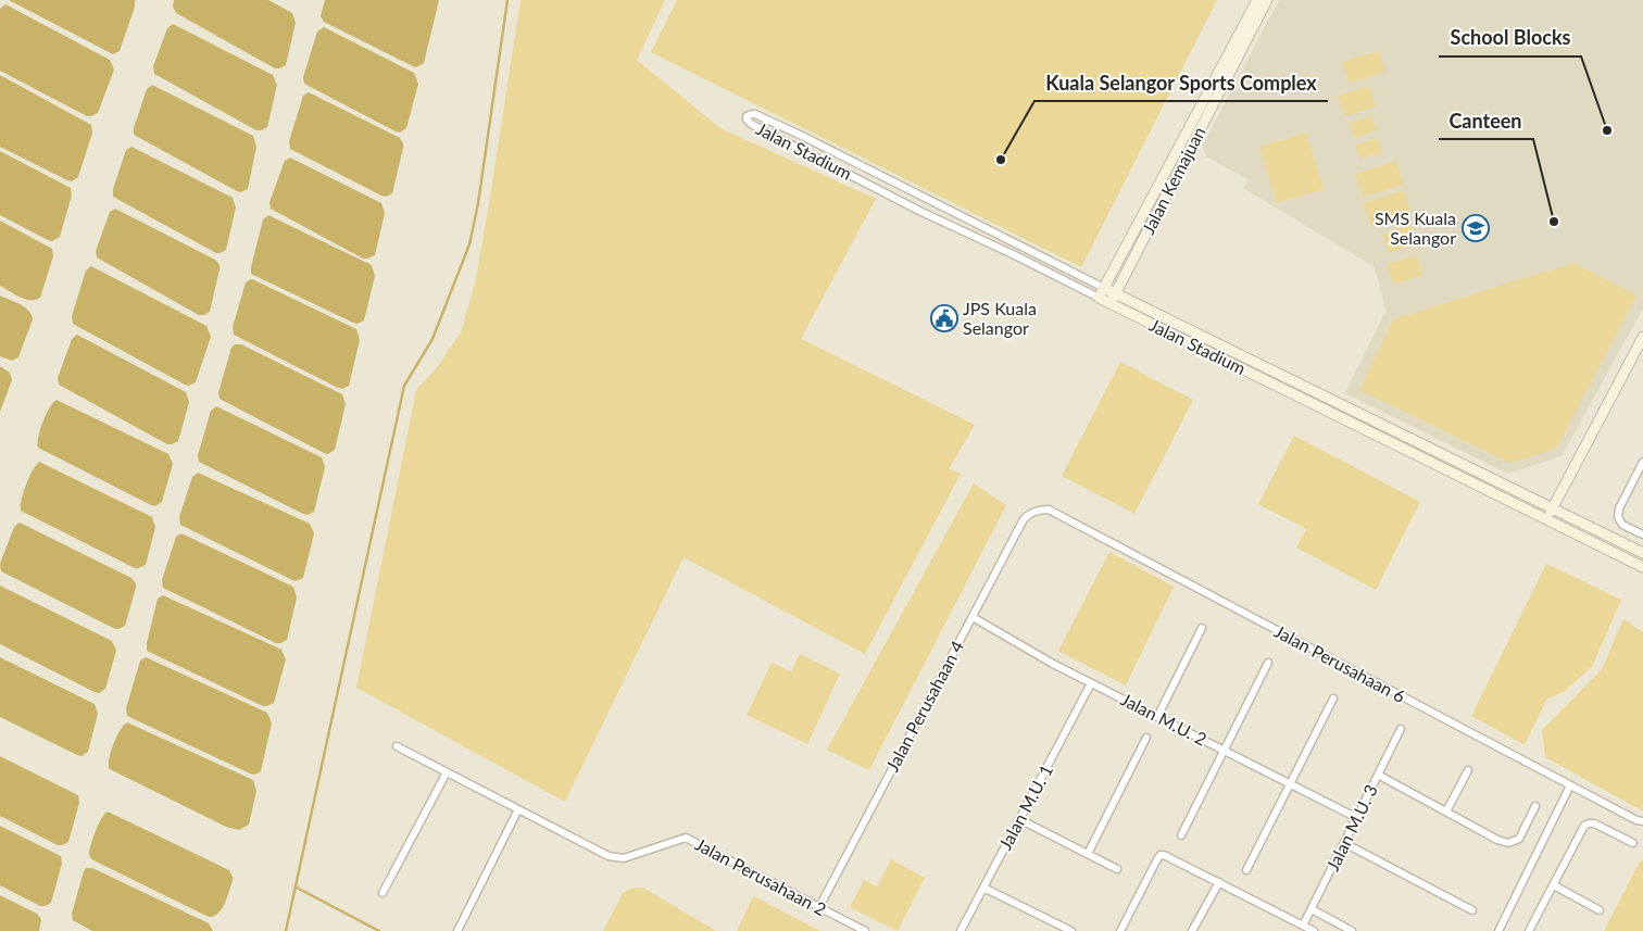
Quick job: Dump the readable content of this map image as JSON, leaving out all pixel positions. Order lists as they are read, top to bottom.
{
  "streets": {
    "street": [
      "Jalan Stadium",
      "Jalan Kemajuan",
      "Jalan Perusahaan 6",
      "Jalan Perusahaan 4",
      "Jalan M.U. 2",
      "Jalan M.U. 1",
      "Jalan M.U. 3",
      "Jalan Perusahaan 2"
    ]
  },
  "crossings": [
    ["Jalan Stadium", "Jalan Kemajuan"],
    ["Jalan Perusahaan 6", "Jalan Perusahaan 4"],
    ["Jalan Perusahaan 4", "Jalan M.U. 2"],
    ["Jalan Perusahaan 4", "Jalan Perusahaan 2"],
    ["Jalan M.U. 2", "Jalan M.U. 1"],
    ["Jalan M.U. 2", "Jalan M.U. 3"]
  ],
  "places": {
    "other": ["School Blocks", "Kuala Selangor Sports Complex", "Canteen"],
    "school or university": ["SMS Kuala Selangor"],
    "public building": ["JPS Kuala Selangor"]
  }
}
